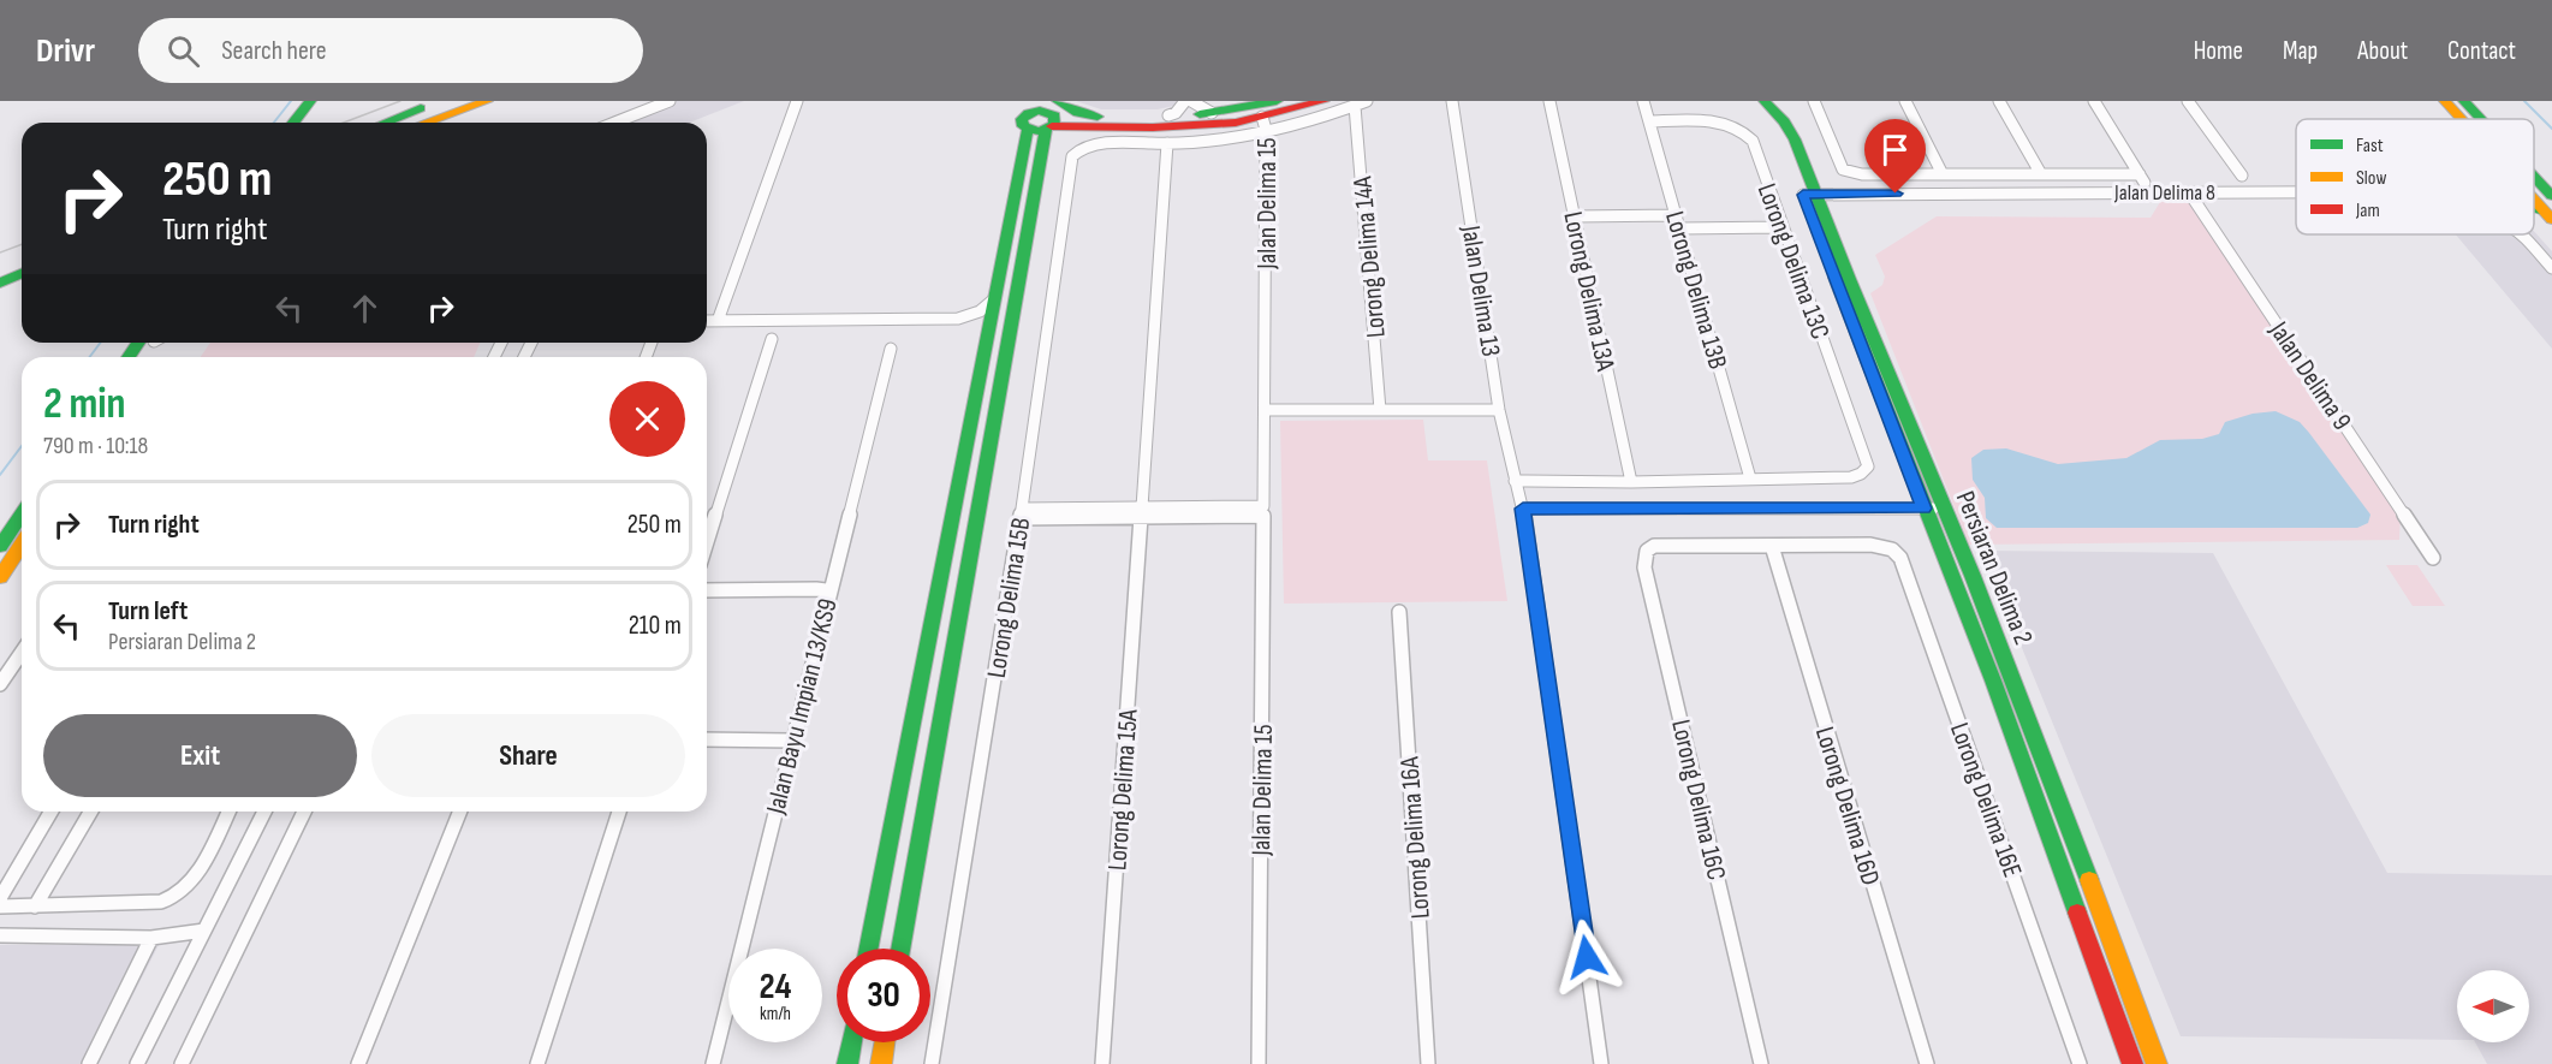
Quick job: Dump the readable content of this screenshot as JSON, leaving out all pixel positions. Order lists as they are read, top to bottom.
{
  "streets": {
    "main road": ["Persiaran Delima 2"],
    "street": [
      "Jalan Delima 8",
      "Jalan Delima 15",
      "Lorong Delima 14A",
      "Lorong Delima 13C",
      "Lorong Delima 13B",
      "Jalan Delima 13",
      "Lorong Delima 13A",
      "Jalan Delima 9",
      "Lorong Delima 15B",
      "Jalan Bayu Impian 13/KS9",
      "Lorong Delima 15A",
      "Lorong Delima 16C",
      "Lorong Delima 16E",
      "Lorong Delima 16D",
      "Lorong Delima 16A"
    ]
  },
  "crossings": [
    ["Jalan Delima 8", "Jalan Delima 9"],
    ["Jalan Delima 8", "Persiaran Delima 2"],
    ["Lorong Delima 13C", "Lorong Delima 13B"],
    ["Lorong Delima 15B", "Lorong Delima 15A"],
    ["Lorong Delima 16C", "Lorong Delima 16E"],
    ["Lorong Delima 16C", "Lorong Delima 16D"],
    ["Lorong Delima 16E", "Lorong Delima 16D"]
  ],
  "legend": ["Fast", "Slow", "Jam"],
  "north": "left",
  "page": {
    "header": "Drivr",
    "search": "Search here",
    "nav": [
      "Home",
      "Map",
      "About",
      "Contact"
    ],
    "turn": ["250 m", "Turn right"],
    "heading": ["2 min", "790 m · 10:18"],
    "list": [
      {
        "name": "Turn right",
        "value": "250 m"
      },
      {
        "name": "Turn left",
        "note": "Persiaran Delima 2",
        "value": "210 m"
      }
    ],
    "buttons": ["Exit", "Share"],
    "speed": "24 km/h",
    "limit": "30"
  }
}
